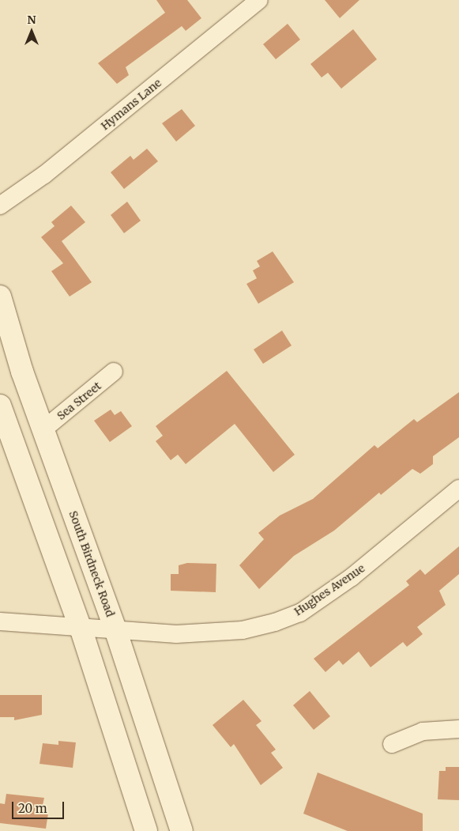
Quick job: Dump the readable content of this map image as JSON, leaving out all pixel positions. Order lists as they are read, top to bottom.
{
  "streets": {
    "main road": ["South Birdneck Road"],
    "street": ["Hymans Lane", "Sea Street", "Hughes Avenue"]
  },
  "crossings": [
    ["Sea Street", "South Birdneck Road"],
    ["South Birdneck Road", "Hughes Avenue"]
  ],
  "scale_bar": "20 m",
  "north": "top"
}
